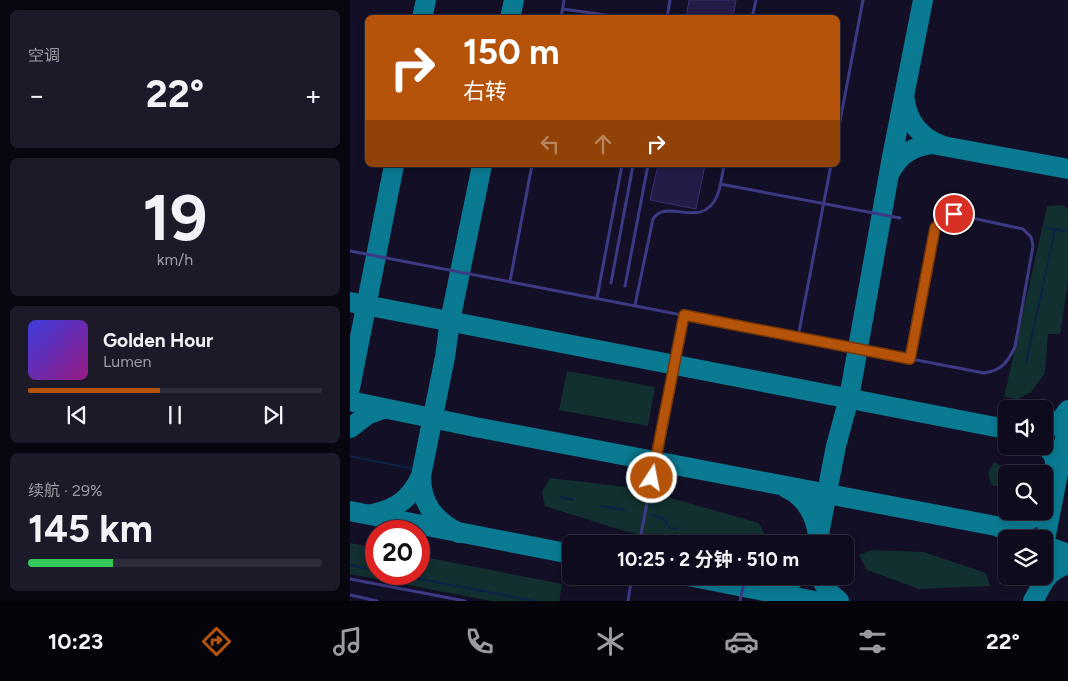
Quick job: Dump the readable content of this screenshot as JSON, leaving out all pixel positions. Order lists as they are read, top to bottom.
{
  "page": {
    "tile": [
      "空调",
      ["19", "km/h"],
      ["续航 · 29%", "145 km"]
    ],
    "turn": ["150 m", "右转"],
    "heat": ["−", "22°", "+"],
    "song": ["Golden Hour", "Lumen"],
    "limit": "20",
    "trip": "10:25 · 2 分钟 · 510 m",
    "tabs": ["10:23", "22°"]
  }
}
